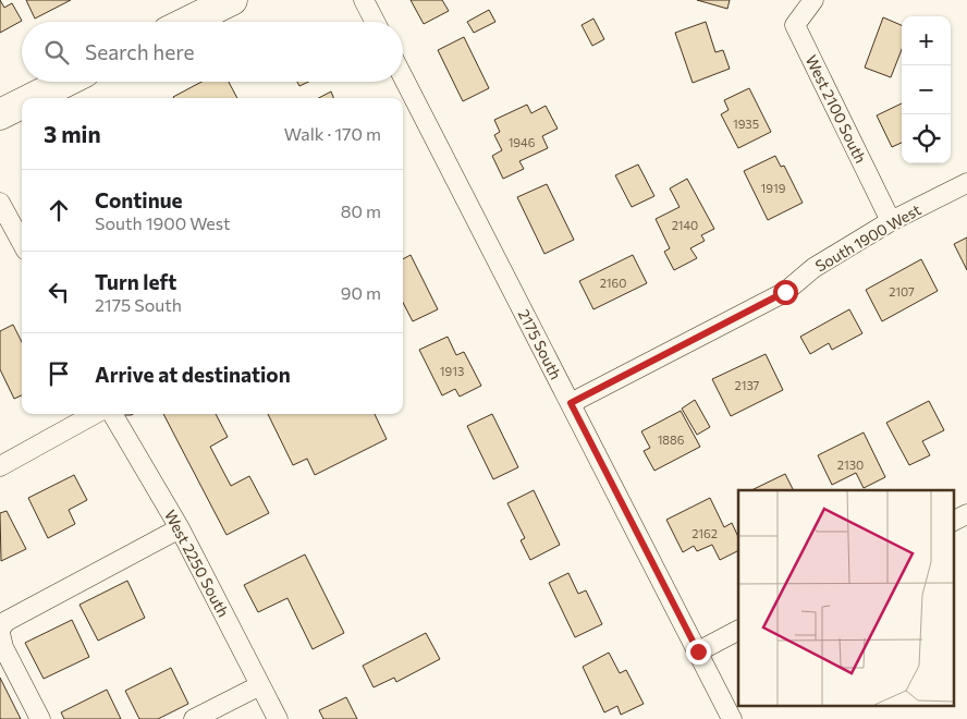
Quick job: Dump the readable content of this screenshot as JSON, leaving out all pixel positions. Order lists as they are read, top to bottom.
{
  "streets": {
    "street": [
      "West 2100 South",
      "South 1900 West",
      "2175 South",
      "West 2250 South"
    ]
  },
  "crossings": [
    ["West 2100 South", "South 1900 West"],
    ["South 1900 West", "2175 South"]
  ],
  "house_numbers": [
    "1935",
    "1946",
    "1919",
    "2140",
    "2160",
    "2107",
    "1913",
    "2137",
    "1886",
    "2130",
    "2162"
  ],
  "page": {
    "map_buttons": ["+", "−"],
    "search": "Search here",
    "heading": ["3 min", "Walk · 170 m"],
    "list": [
      ["Continue", "South 1900 West", "80 m"],
      ["Turn left", "2175 South", "90 m"],
      "Arrive at destination"
    ]
  }
}
